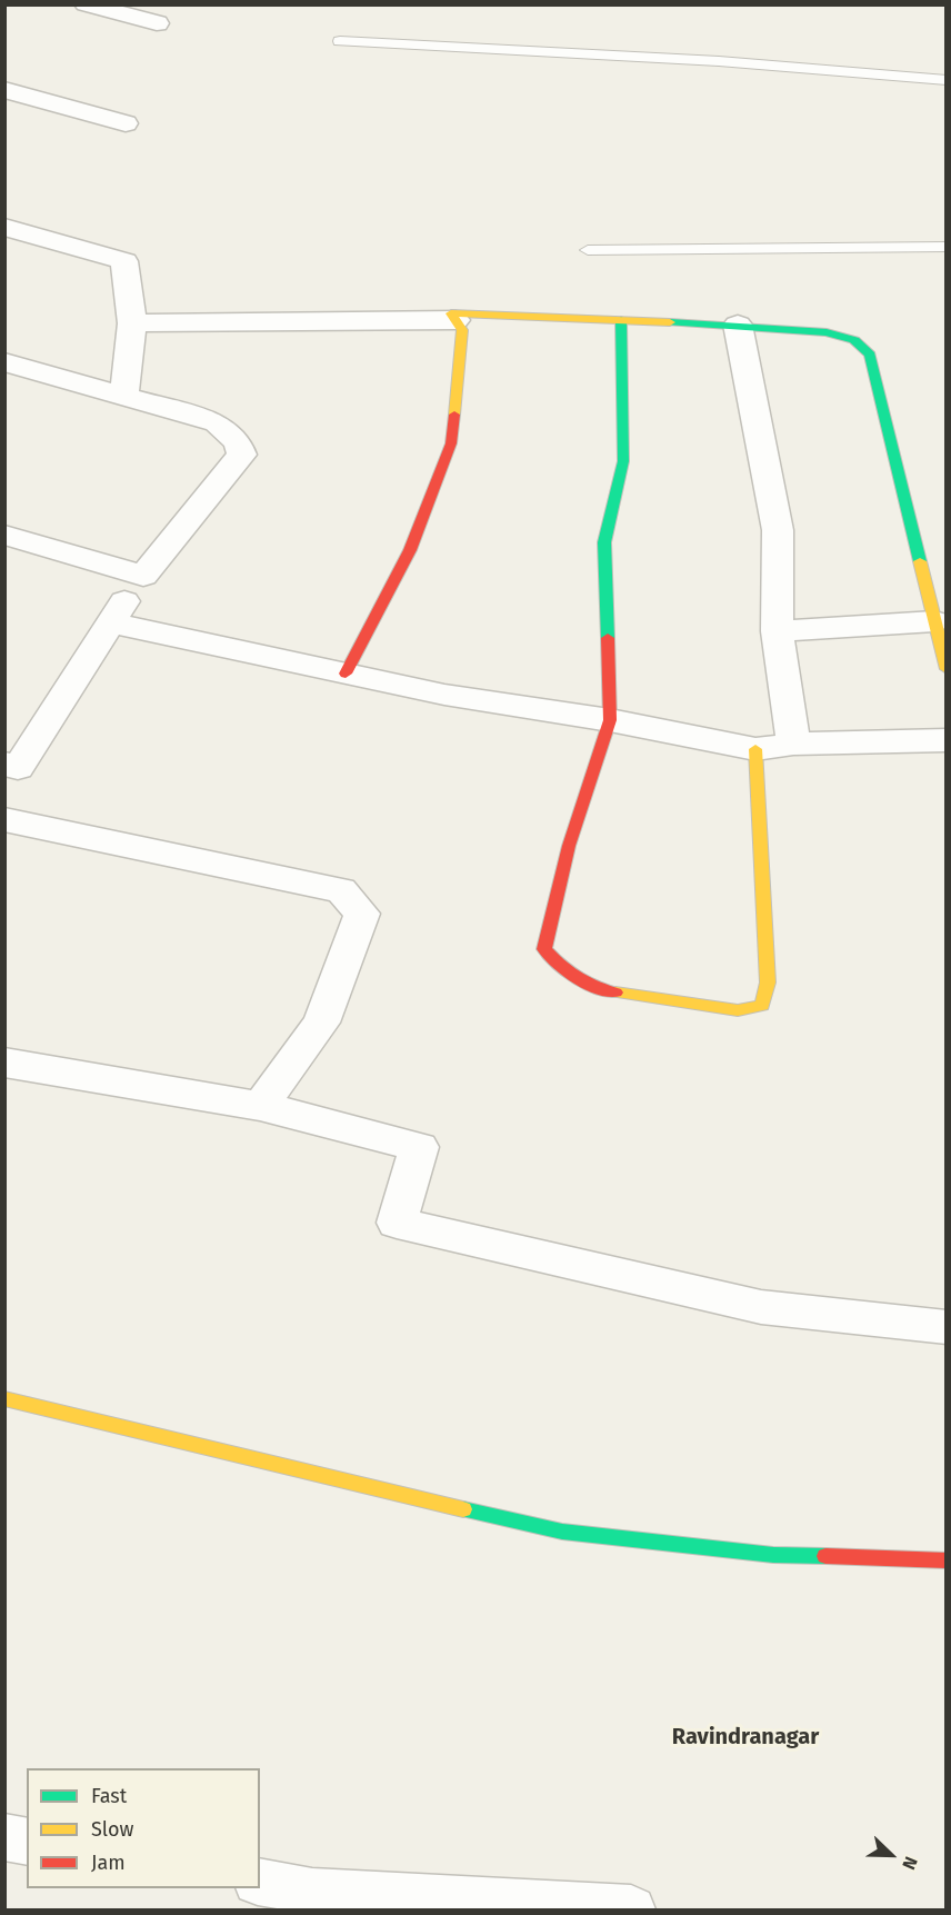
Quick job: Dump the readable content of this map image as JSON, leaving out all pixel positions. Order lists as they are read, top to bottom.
{
  "districts": ["Ravindranagar"],
  "legend": ["Fast", "Slow", "Jam"],
  "north": "bottom right"
}
